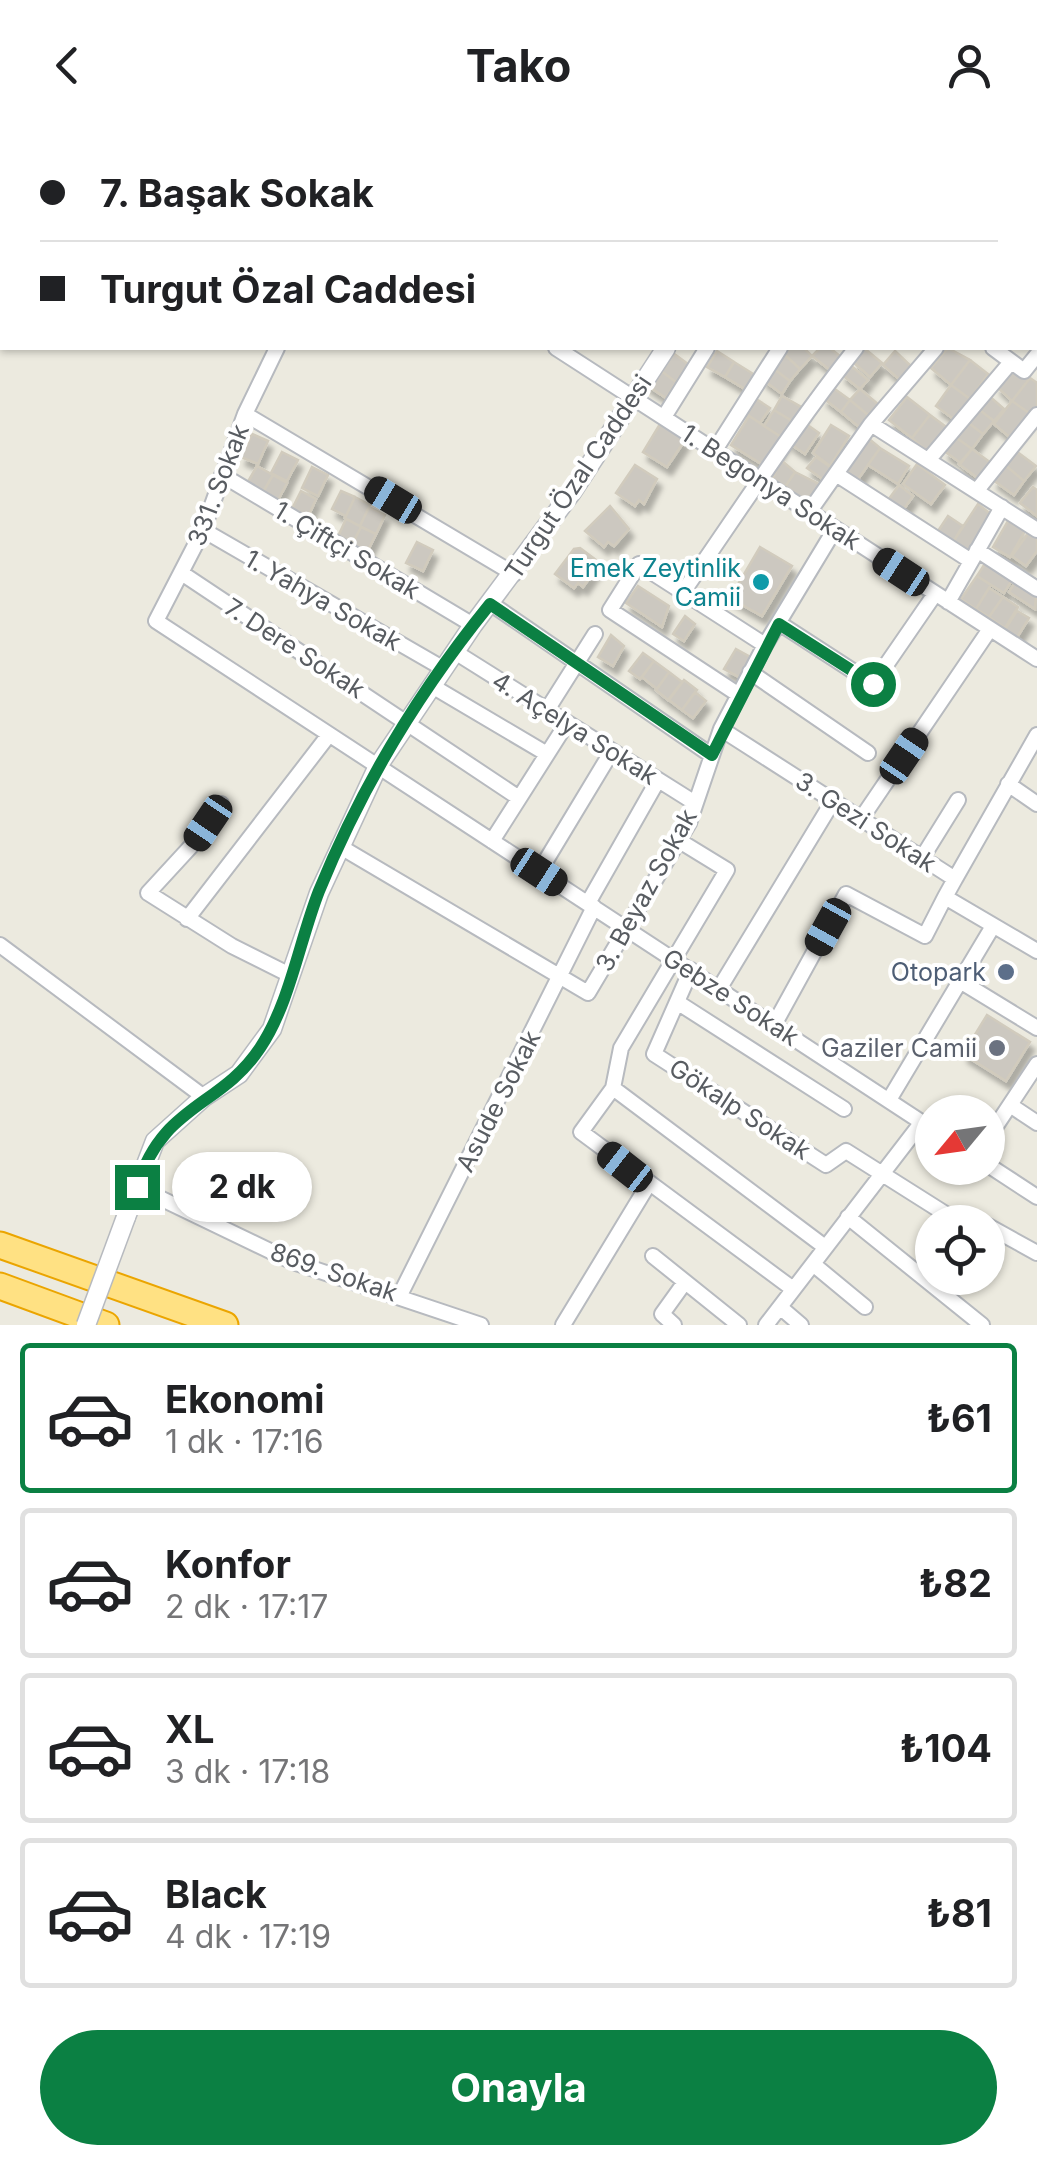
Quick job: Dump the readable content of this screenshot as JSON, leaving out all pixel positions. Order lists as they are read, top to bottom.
{
  "streets": {
    "street": [
      "Turgut Özal Caddesi",
      "331. Sokak",
      "1. Begonya Sokak",
      "1. Çiftçi Sokak",
      "1. Yahya Sokak",
      "7. Dere Sokak",
      "4. Açelya Sokak",
      "3. Gezi Sokak",
      "3. Beyaz Sokak",
      "Gebze Sokak",
      "Asude Sokak",
      "Gökalp Sokak",
      "869. Sokak"
    ]
  },
  "crossings": [
    ["Turgut Özal Caddesi", "1. Begonya Sokak"],
    ["Turgut Özal Caddesi", "1. Çiftçi Sokak"],
    ["Turgut Özal Caddesi", "1. Yahya Sokak"],
    ["Turgut Özal Caddesi", "7. Dere Sokak"],
    ["Turgut Özal Caddesi", "4. Açelya Sokak"],
    ["Turgut Özal Caddesi", "3. Beyaz Sokak"],
    ["Turgut Özal Caddesi", "Gebze Sokak"],
    ["Turgut Özal Caddesi", "869. Sokak"],
    ["331. Sokak", "1. Çiftçi Sokak"],
    ["331. Sokak", "1. Yahya Sokak"],
    ["331. Sokak", "7. Dere Sokak"],
    ["331. Sokak", "Gebze Sokak"],
    ["1. Begonya Sokak", "3. Beyaz Sokak"],
    ["4. Açelya Sokak", "3. Beyaz Sokak"],
    ["4. Açelya Sokak", "Asude Sokak"],
    ["3. Gezi Sokak", "3. Beyaz Sokak"],
    ["3. Beyaz Sokak", "Gebze Sokak"],
    ["3. Beyaz Sokak", "Asude Sokak"],
    ["Gebze Sokak", "Asude Sokak"],
    ["Asude Sokak", "869. Sokak"]
  ],
  "places": ["Emek Zeytinlik Camii", "Otopark", "Gaziler Camii"],
  "north": "bottom left",
  "page": {
    "header": "Tako",
    "banner": ["7. Başak Sokak", "Turgut Özal Caddesi"],
    "bubble": "2 dk",
    "list": [
      {
        "name": "Ekonomi",
        "note": "1 dk · 17:16",
        "value": "₺61"
      },
      {
        "name": "Konfor",
        "note": "2 dk · 17:17",
        "value": "₺82"
      },
      {
        "name": "XL",
        "note": "3 dk · 17:18",
        "value": "₺104"
      },
      {
        "name": "Black",
        "note": "4 dk · 17:19",
        "value": "₺81"
      }
    ],
    "buttons": "Onayla"
  }
}
